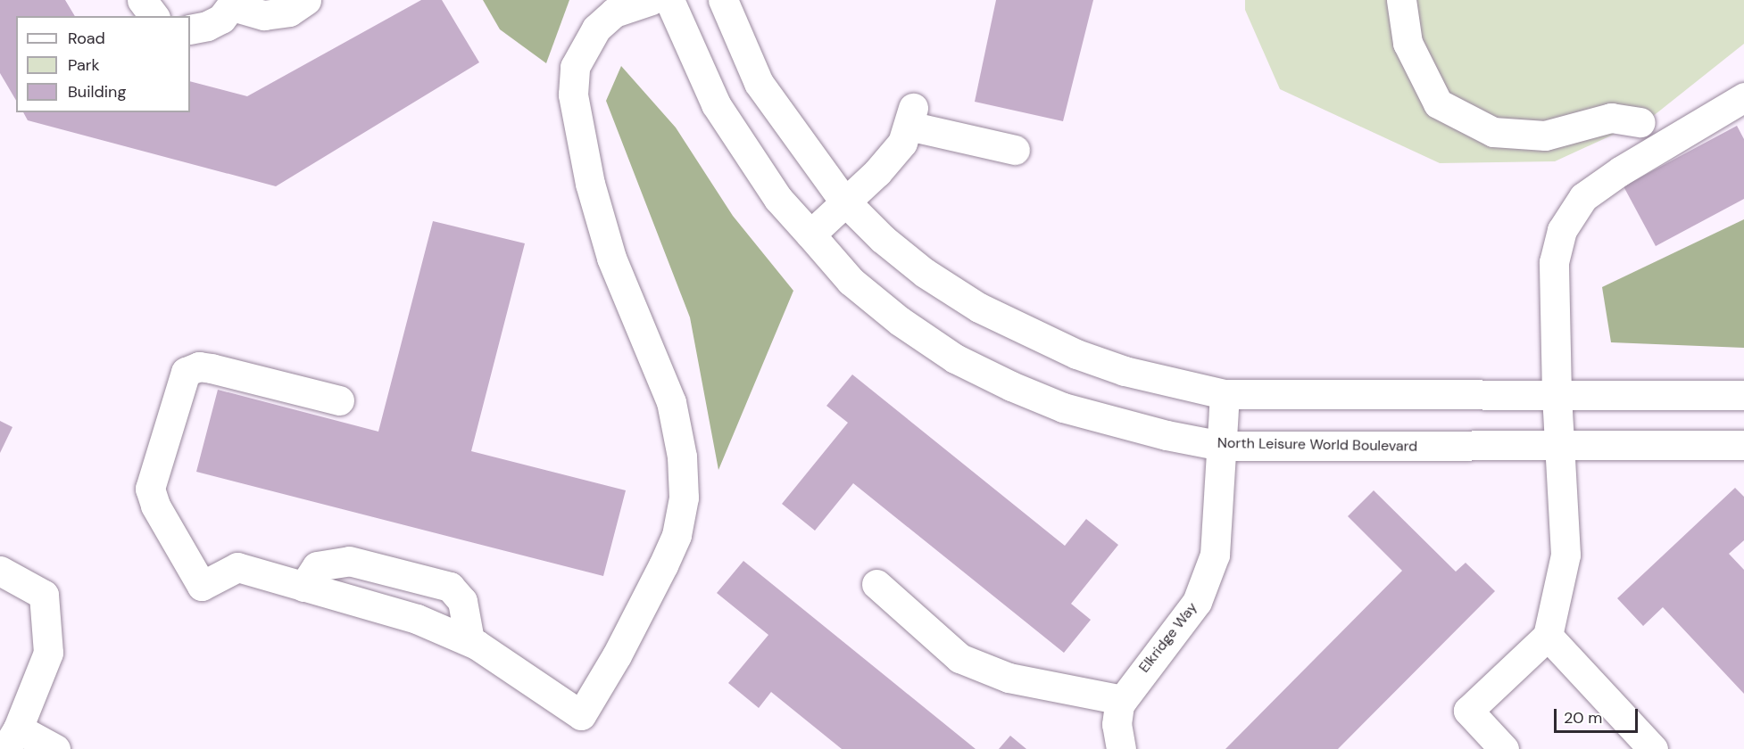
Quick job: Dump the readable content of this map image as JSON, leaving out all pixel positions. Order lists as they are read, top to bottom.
{
  "streets": {
    "street": ["North Leisure World Boulevard", "Elkridge Way"]
  },
  "crossings": [
    ["North Leisure World Boulevard", "Elkridge Way"]
  ],
  "legend": ["Road", "Park", "Building"],
  "scale_bar": "20 m"
}
